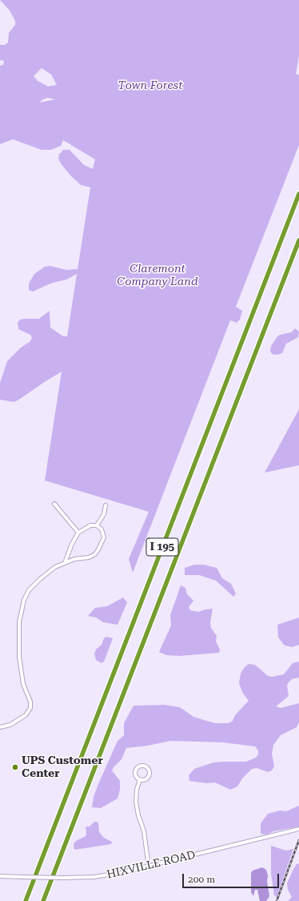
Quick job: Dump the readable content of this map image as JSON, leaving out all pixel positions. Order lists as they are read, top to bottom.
{
  "streets": {
    "highway": ["I 195"],
    "street": ["HIXVILLE ROAD"]
  },
  "parks": ["Town Forest", "Claremont Company Land"],
  "places": ["UPS Customer Center"],
  "scale_bar": "200 m"
}
